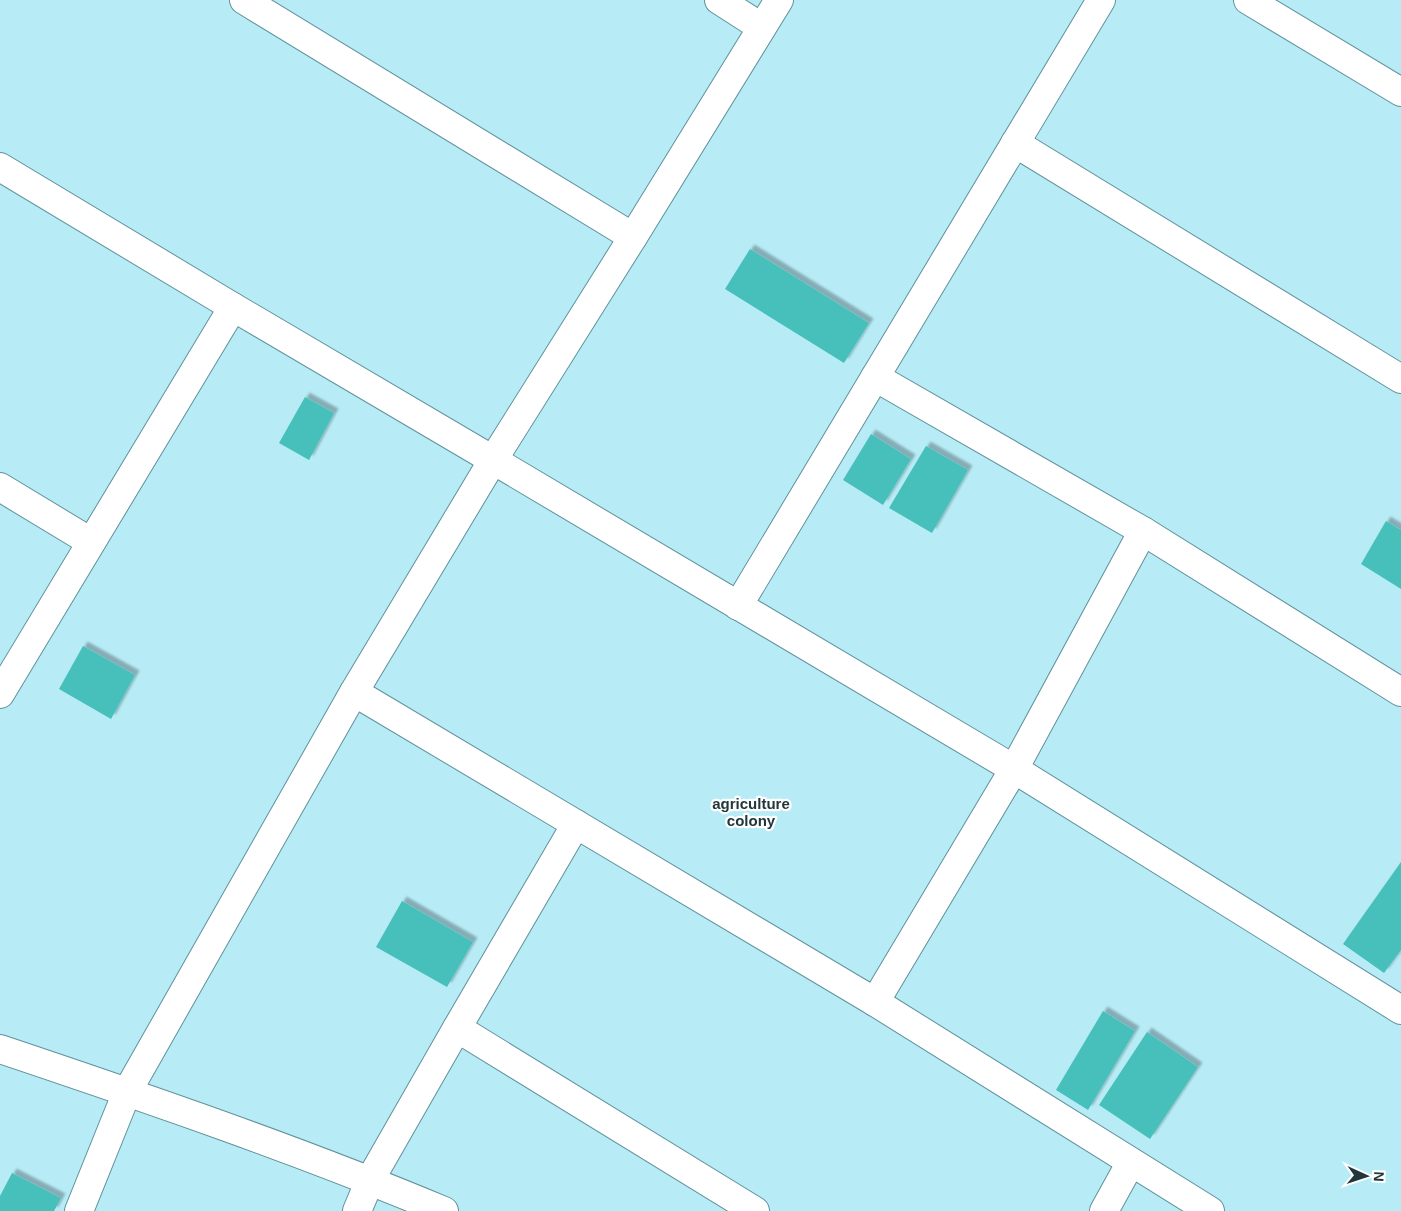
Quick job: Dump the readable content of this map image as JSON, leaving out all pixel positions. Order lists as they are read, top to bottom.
{
  "districts": ["agriculture colony"],
  "north": "right"
}
